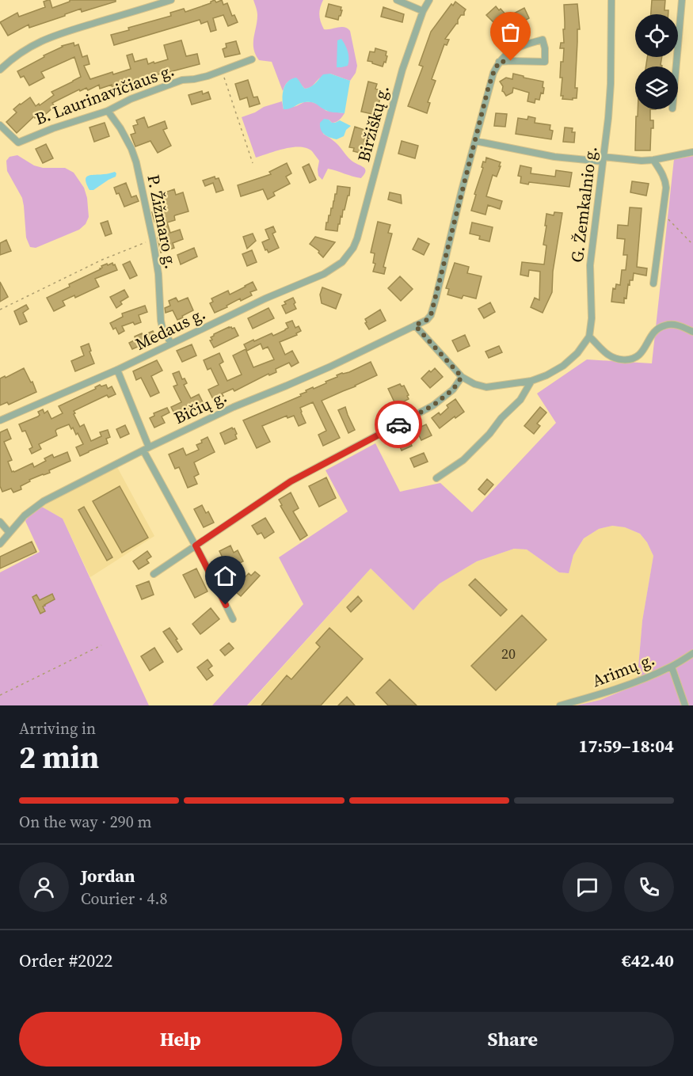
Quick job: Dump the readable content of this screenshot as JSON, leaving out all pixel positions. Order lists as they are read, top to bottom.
{
  "streets": {
    "street": [
      "B. Laurinavičiaus g.",
      "Biržiškų g.",
      "G. Žemkalnio g.",
      "P. Žižmaro g.",
      "Medaus g.",
      "Bičių g.",
      "Arimų g."
    ]
  },
  "crossings": [
    ["B. Laurinavičiaus g.", "P. Žižmaro g."],
    ["Biržiškų g.", "Medaus g."],
    ["P. Žižmaro g.", "Medaus g."]
  ],
  "house_numbers": ["20"],
  "page": {
    "heading": ["2 min", "Arriving in", "17:59–18:04"],
    "panel": [
      "Jordan",
      "Courier · 4.8",
      "Order #2022",
      "€42.40"
    ],
    "bar": "On the way · 290 m",
    "buttons": ["Help", "Share"]
  }
}
